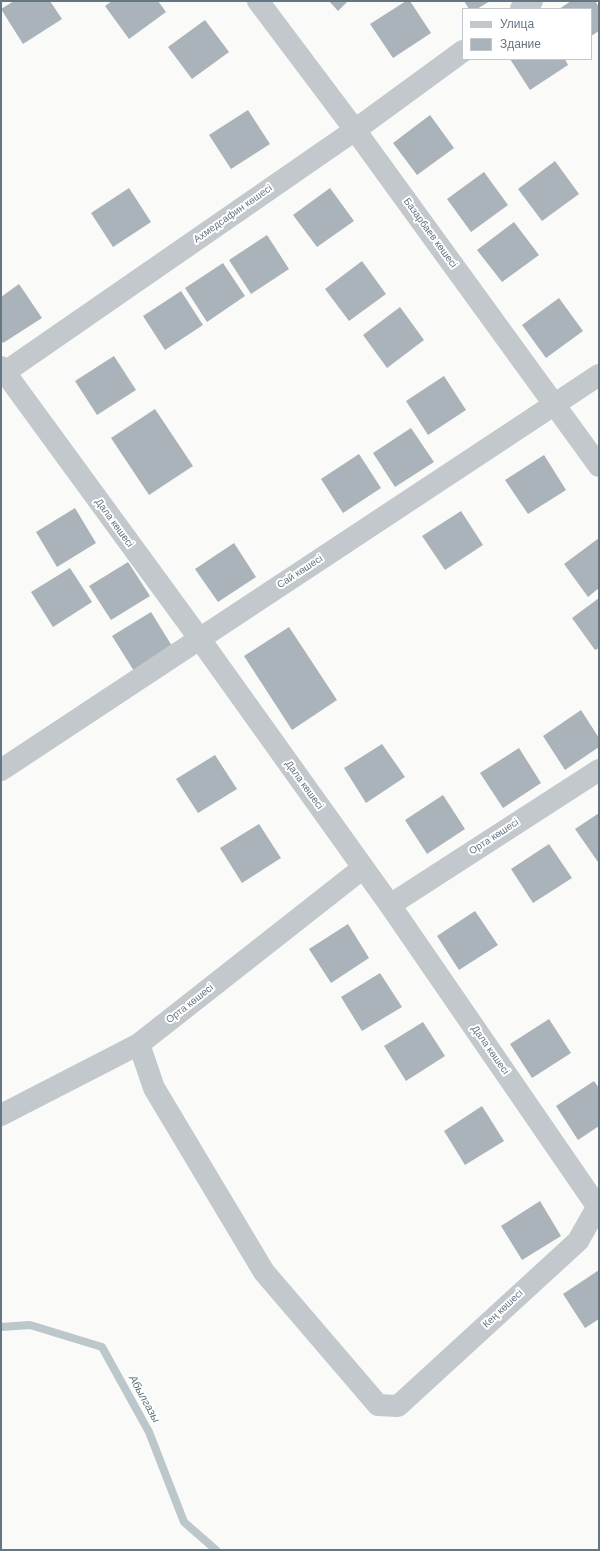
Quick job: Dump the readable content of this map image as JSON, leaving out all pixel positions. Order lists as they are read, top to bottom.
{
  "streets": {
    "street": [
      "Ахмедсафин көшесі",
      "Базарбаев көшесі",
      "Дала көшесі",
      "Сай көшесі",
      "Орта көшесі",
      "Кең көшесі"
    ]
  },
  "crossings": [
    ["Ахмедсафин көшесі", "Базарбаев көшесі"],
    ["Ахмедсафин көшесі", "Дала көшесі"],
    ["Базарбаев көшесі", "Сай көшесі"],
    ["Дала көшесі", "Сай көшесі"],
    ["Дала көшесі", "Орта көшесі"],
    ["Дала көшесі", "Кең көшесі"],
    ["Орта көшесі", "Кең көшесі"]
  ],
  "water": ["Абылгазы"],
  "legend": ["Улица", "Здание"]
}
